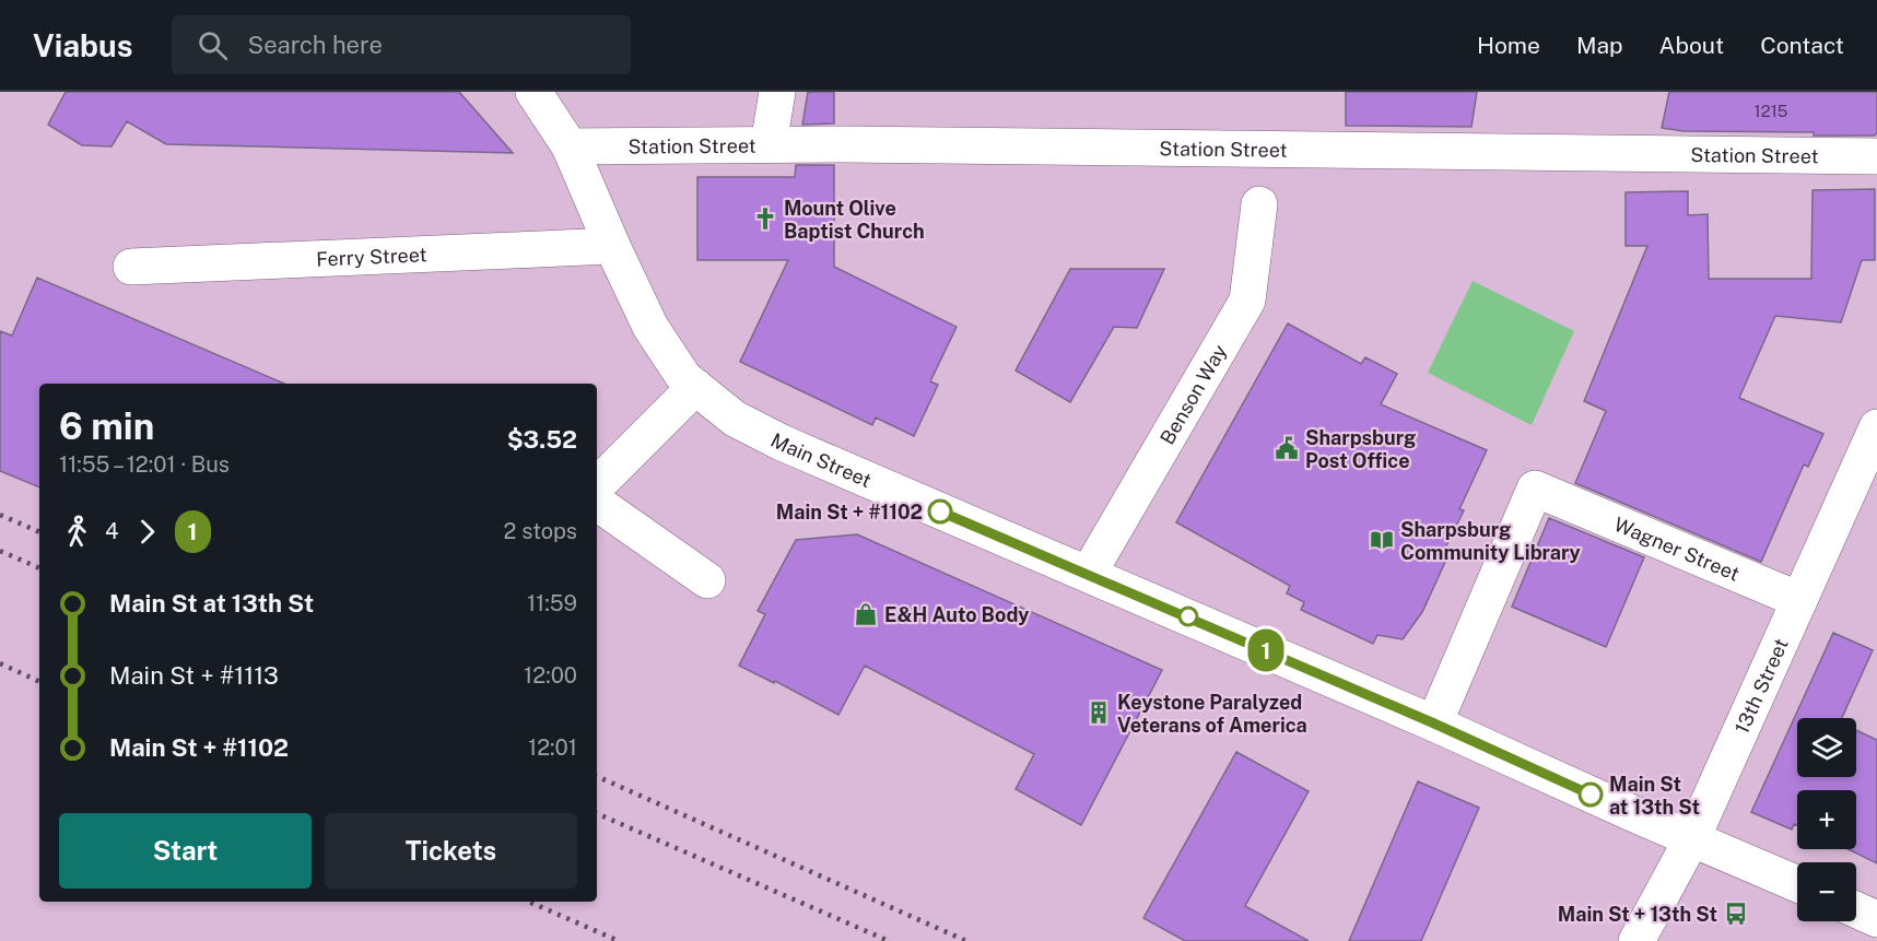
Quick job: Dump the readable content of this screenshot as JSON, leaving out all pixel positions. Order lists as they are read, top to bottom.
{
  "streets": {
    "street": [
      "Station Street",
      "Ferry Street",
      "Benson Way",
      "Main Street",
      "Wagner Street",
      "13th Street"
    ]
  },
  "crossings": [
    ["Station Street", "Main Street"],
    ["Ferry Street", "Main Street"],
    ["Benson Way", "Main Street"],
    ["Main Street", "Wagner Street"],
    ["Main Street", "13th Street"],
    ["Wagner Street", "13th Street"]
  ],
  "places": {
    "church": ["Mount Olive Baptist Church"],
    "public building": ["Sharpsburg Post Office"],
    "other": ["Main St + #1102", "Main St at 13th St"],
    "library": ["Sharpsburg Community Library"],
    "shop": ["E&H Auto Body"],
    "building": ["Keystone Paralyzed Veterans of America"],
    "bus stop": ["Main St + 13th St"]
  },
  "lines": ["bus line 1"],
  "house_numbers": ["1215"],
  "page": {
    "header": "Viabus",
    "search": "Search here",
    "nav": [
      "Home",
      "Map",
      "About",
      "Contact"
    ],
    "on_map": "1",
    "heading": ["6 min", "11:55 – 12:01 · Bus", "$3.52"],
    "legs": ["4", "1", "2 stops"],
    "list": [
      {
        "name": "Main St at 13th St",
        "value": "11:59"
      },
      {
        "name": "Main St + #1113",
        "value": "12:00"
      },
      {
        "name": "Main St + #1102",
        "value": "12:01"
      }
    ],
    "map_buttons": ["+", "−"],
    "buttons": ["Start", "Tickets"]
  }
}
